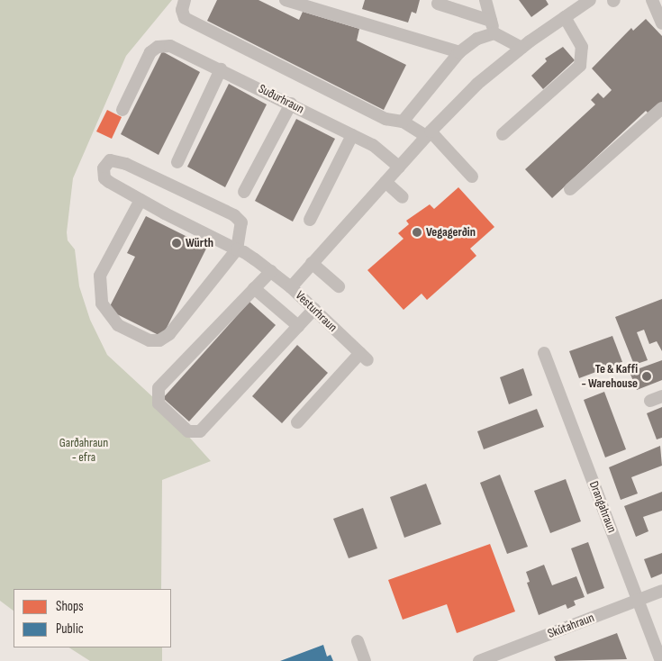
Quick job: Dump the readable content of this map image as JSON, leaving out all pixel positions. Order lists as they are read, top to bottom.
{
  "streets": {
    "street": [
      "Suðurhraun",
      "Vesturhraun",
      "Drangahraun",
      "Skútahraun"
    ]
  },
  "crossings": [
    ["Drangahraun", "Skútahraun"]
  ],
  "parks": ["Garðahraun - efra"],
  "places": ["Vegagerðin", "Würth", "Te & Kaffi - Warehouse"],
  "legend": ["Shops", "Public"]
}
